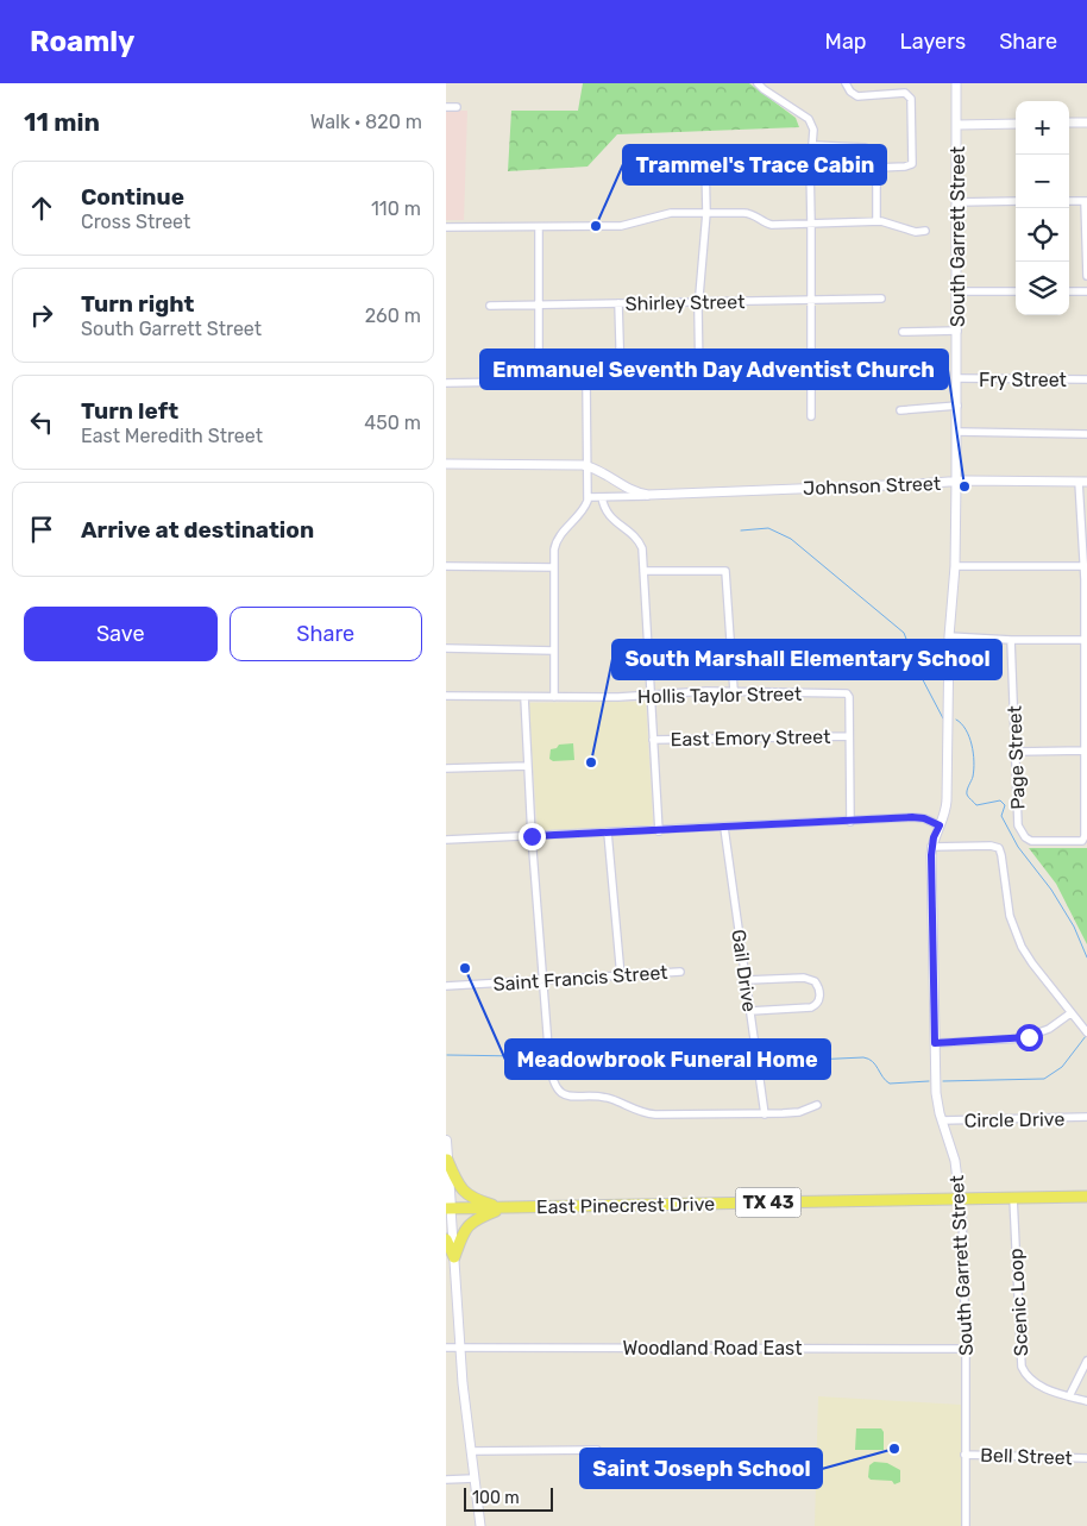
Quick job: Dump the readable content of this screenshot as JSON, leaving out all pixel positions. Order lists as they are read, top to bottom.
{
  "streets": {
    "main road": ["TX 43", "East Pinecrest Drive"],
    "street": [
      "South Garrett Street",
      "Shirley Street",
      "Fry Street",
      "Johnson Street",
      "Hollis Taylor Street",
      "East Emory Street",
      "Page Street",
      "Gail Drive",
      "Saint Francis Street",
      "Circle Drive",
      "Scenic Loop",
      "Woodland Road East",
      "Bell Street"
    ]
  },
  "crossings": [
    ["South Garrett Street", "Fry Street"],
    ["South Garrett Street", "Johnson Street"],
    ["South Garrett Street", "Circle Drive"],
    ["South Garrett Street", "East Pinecrest Drive"],
    ["South Garrett Street", "Woodland Road East"],
    ["South Garrett Street", "Bell Street"],
    ["Hollis Taylor Street", "East Emory Street"],
    ["East Pinecrest Drive", "Scenic Loop"]
  ],
  "places": [
    "Trammel's Trace Cabin",
    "Emmanuel Seventh Day Adventist Church",
    "South Marshall Elementary School",
    "Meadowbrook Funeral Home",
    "Saint Joseph School"
  ],
  "scale_bar": "100 m",
  "page": {
    "header": "Roamly",
    "nav": ["Map", "Layers", "Share"],
    "heading": ["11 min", "Walk · 820 m"],
    "map_buttons": ["+", "−"],
    "list": [
      ["Continue", "Cross Street", "110 m"],
      ["Turn right", "South Garrett Street", "260 m"],
      ["Turn left", "East Meredith Street", "450 m"],
      "Arrive at destination"
    ],
    "buttons": ["Save", "Share"],
    "scale": "100 m"
  }
}
